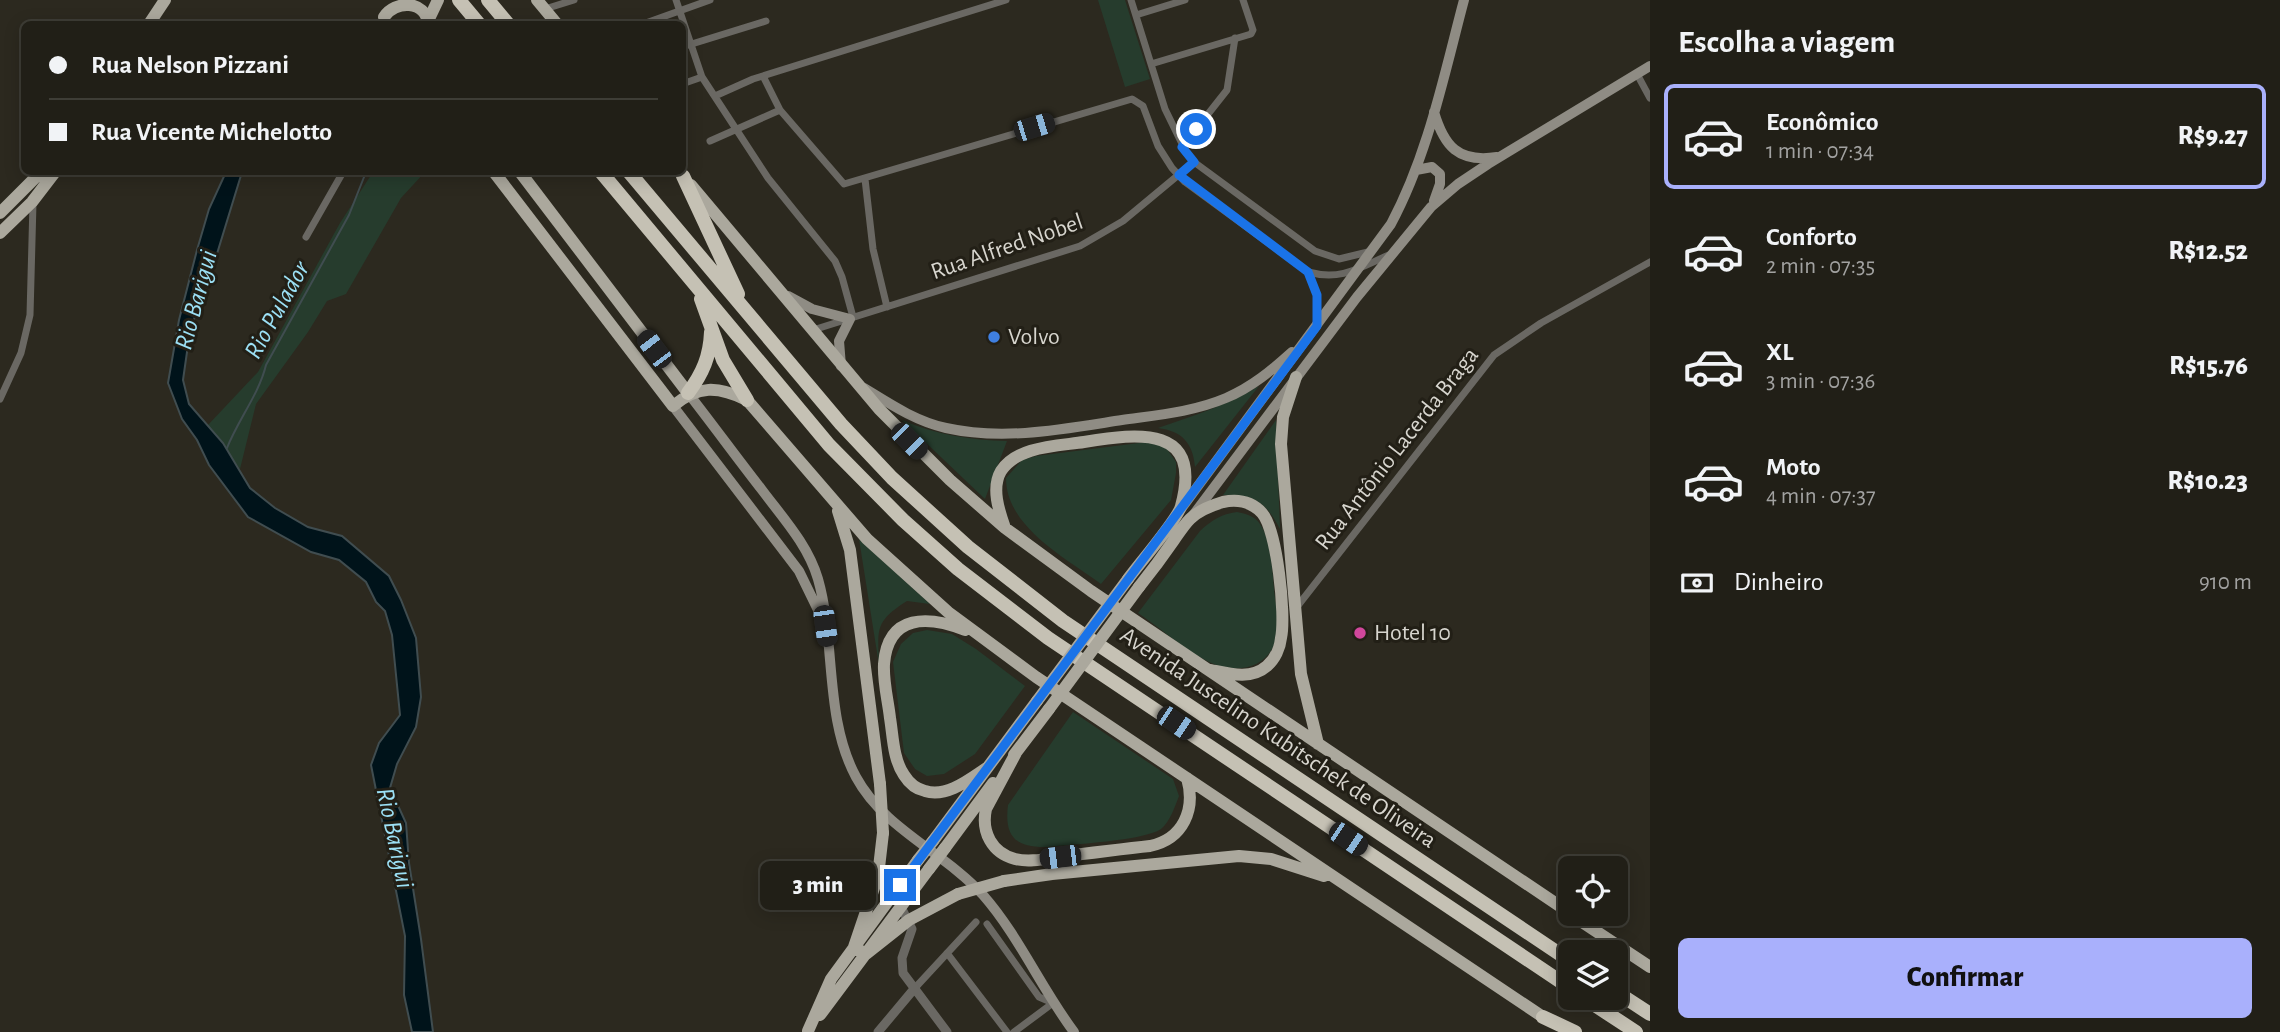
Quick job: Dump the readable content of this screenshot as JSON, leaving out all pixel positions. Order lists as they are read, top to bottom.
{
  "streets": {
    "highway": ["Avenida Juscelino Kubitschek de Oliveira"],
    "street": ["Rua Alfred Nobel", "Rua Antônio Lacerda Braga"]
  },
  "water": ["Rio Barigui", "Rio Pulador"],
  "places": ["Volvo", "Hotel 10"],
  "page": {
    "heading": "Escolha a viagem",
    "banner": ["Rua Nelson Pizzani", "Rua Vicente Michelotto"],
    "list": [
      {
        "name": "Econômico",
        "note": "1 min · 07:34",
        "value": "R$9.27"
      },
      {
        "name": "Conforto",
        "note": "2 min · 07:35",
        "value": "R$12.52"
      },
      {
        "name": "XL",
        "note": "3 min · 07:36",
        "value": "R$15.76"
      },
      {
        "name": "Moto",
        "note": "4 min · 07:37",
        "value": "R$10.23"
      }
    ],
    "pay": ["Dinheiro", "910 m"],
    "bubble": "3 min",
    "buttons": "Confirmar"
  }
}
